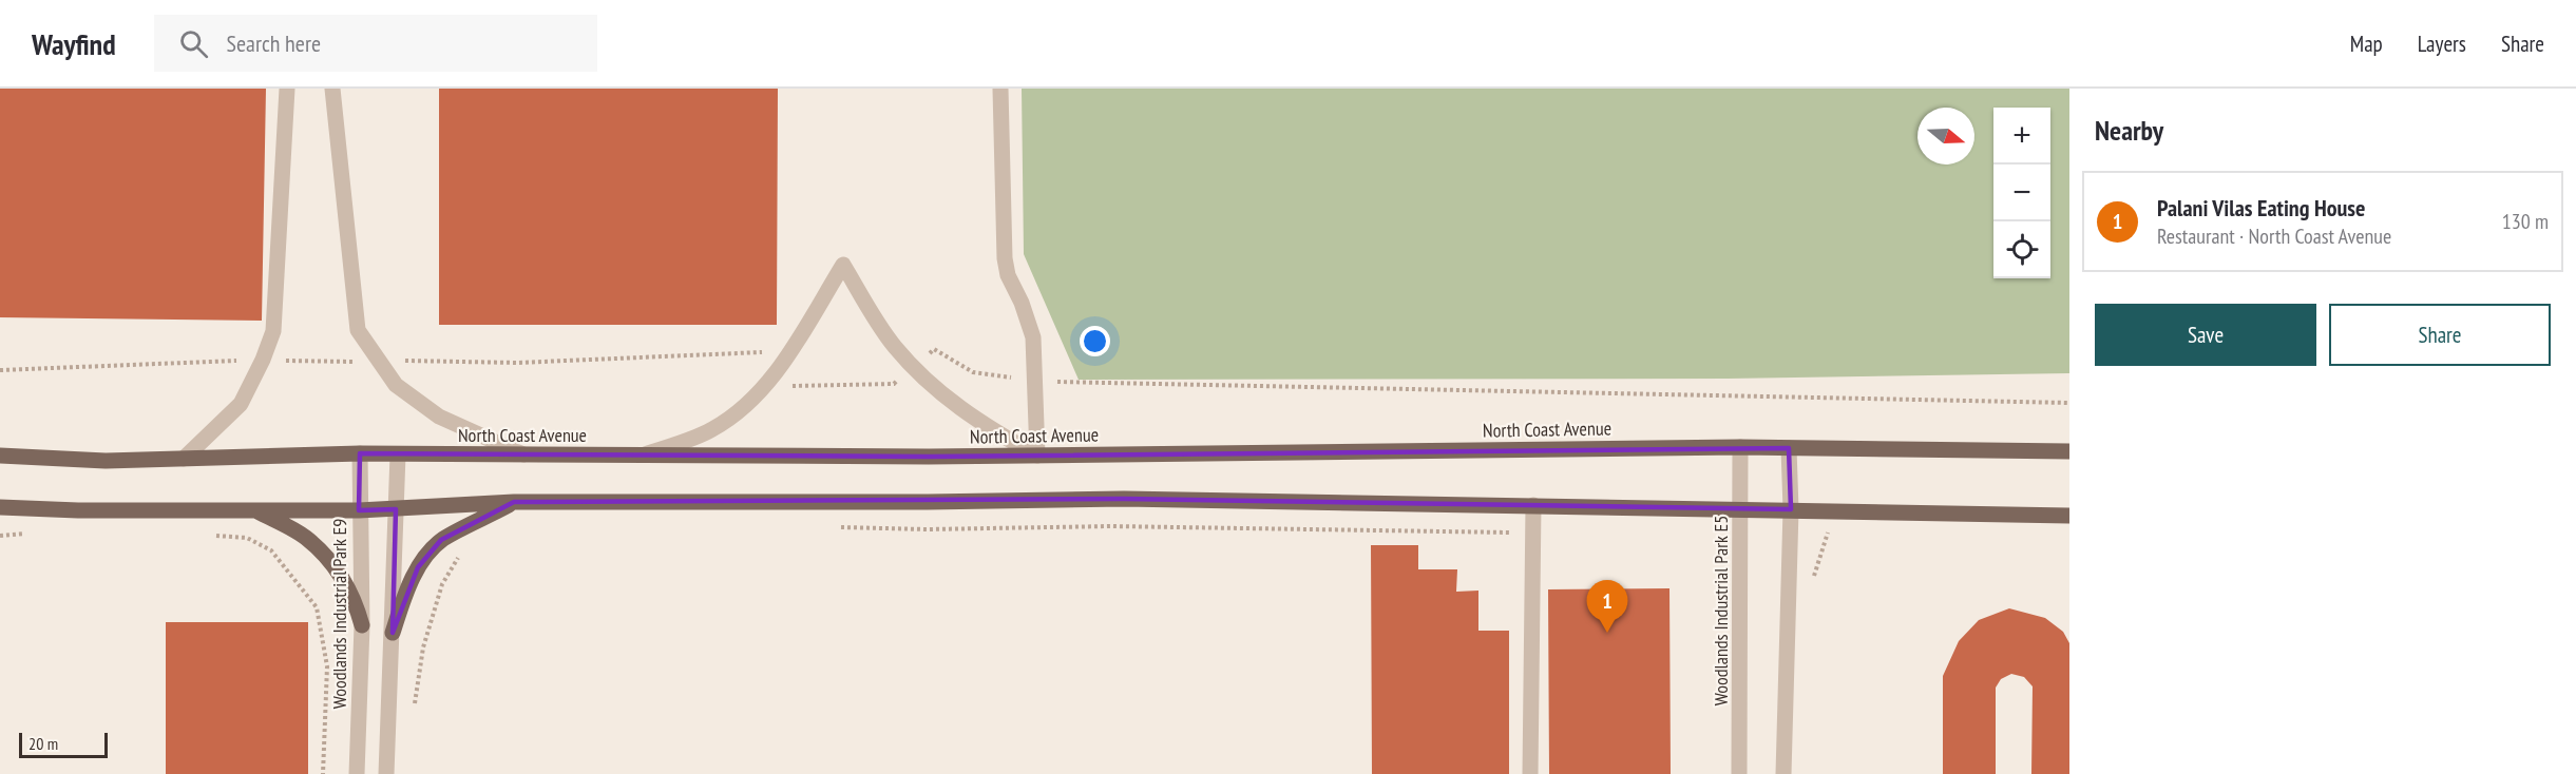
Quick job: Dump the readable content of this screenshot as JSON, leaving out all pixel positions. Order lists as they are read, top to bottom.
{
  "streets": {
    "main road": ["North Coast Avenue"],
    "street": ["Woodlands Industrial Park E5", "Woodlands Industrial Park E9"]
  },
  "crossings": [
    ["North Coast Avenue", "Woodlands Industrial Park E5"],
    ["North Coast Avenue", "Woodlands Industrial Park E9"]
  ],
  "scale_bar": "20 m",
  "north": "right",
  "page": {
    "header": "Wayfind",
    "search": "Search here",
    "nav": ["Map", "Layers", "Share"],
    "heading": "Nearby",
    "map_buttons": ["+", "−"],
    "list": [
      {
        "mark": "1",
        "name": "Palani Vilas Eating House",
        "note": "Restaurant · North Coast Avenue",
        "value": "130 m"
      }
    ],
    "buttons": ["Save", "Share"],
    "pins": "1",
    "scale": "20 m"
  }
}
